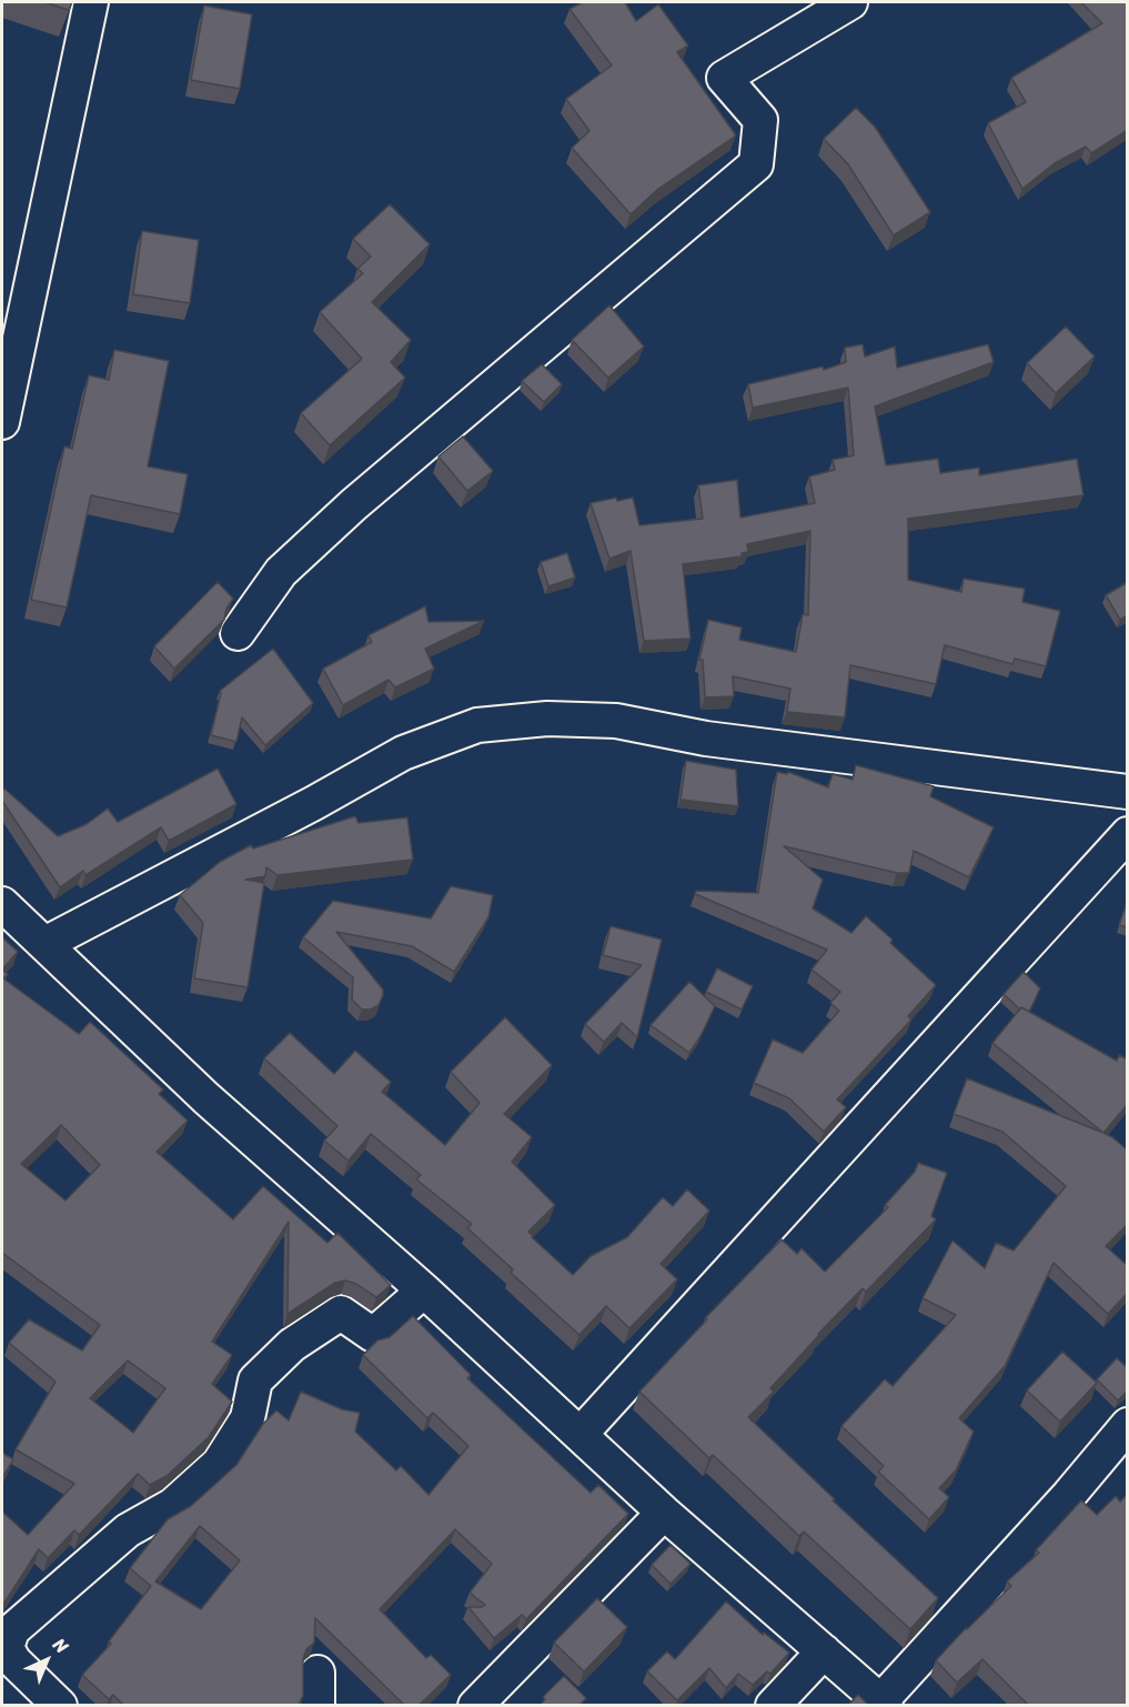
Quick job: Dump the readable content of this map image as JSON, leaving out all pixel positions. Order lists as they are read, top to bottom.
{
  "north": "top right"
}
